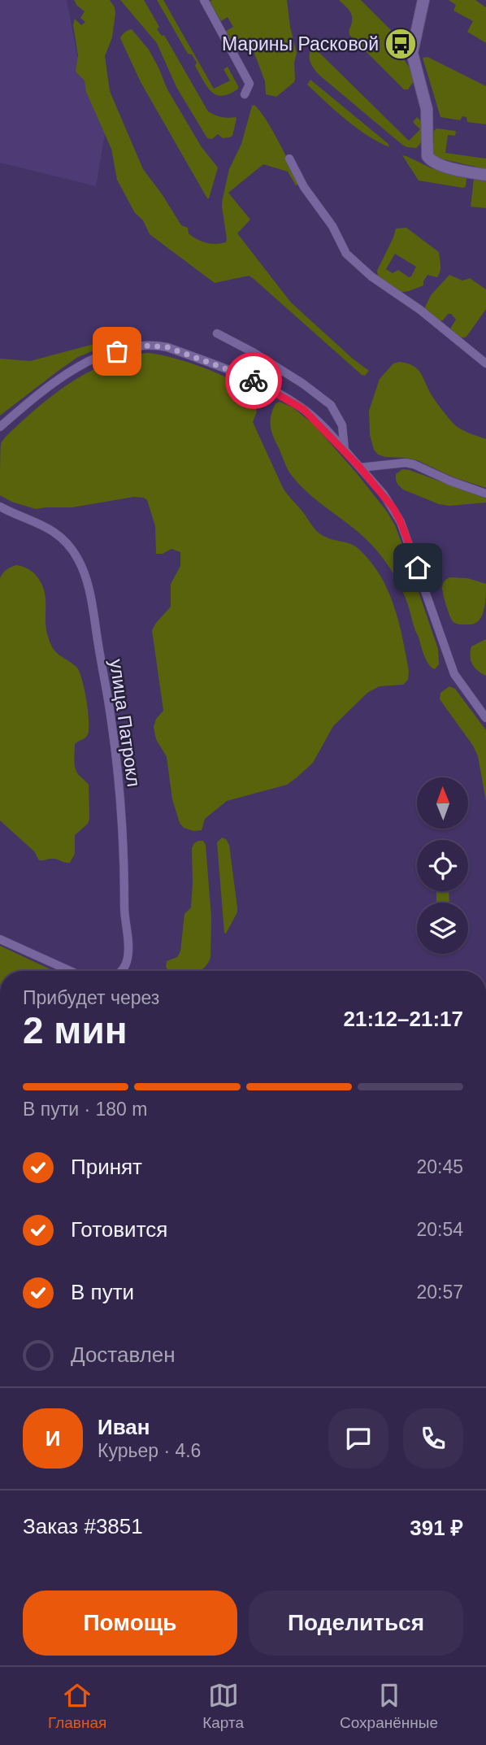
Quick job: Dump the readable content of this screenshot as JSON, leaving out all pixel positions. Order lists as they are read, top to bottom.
{
  "streets": {
    "street": ["улица Патрокл"]
  },
  "places": {
    "bus stop": ["Марины Расковой"]
  },
  "north": "top",
  "page": {
    "heading": ["2 мин", "Прибудет через", "21:12–21:17"],
    "panel": [
      "Иван",
      "Курьер · 4.6",
      "Заказ #3851",
      "391 ₽"
    ],
    "bar": "В пути · 180 m",
    "list": [
      ["Принят", "20:45"],
      ["Готовится", "20:54"],
      ["В пути", "20:57"],
      "Доставлен"
    ],
    "round": "И",
    "buttons": ["Помощь", "Поделиться"],
    "tabs": ["Главная", "Карта", "Сохранённые"]
  }
}
